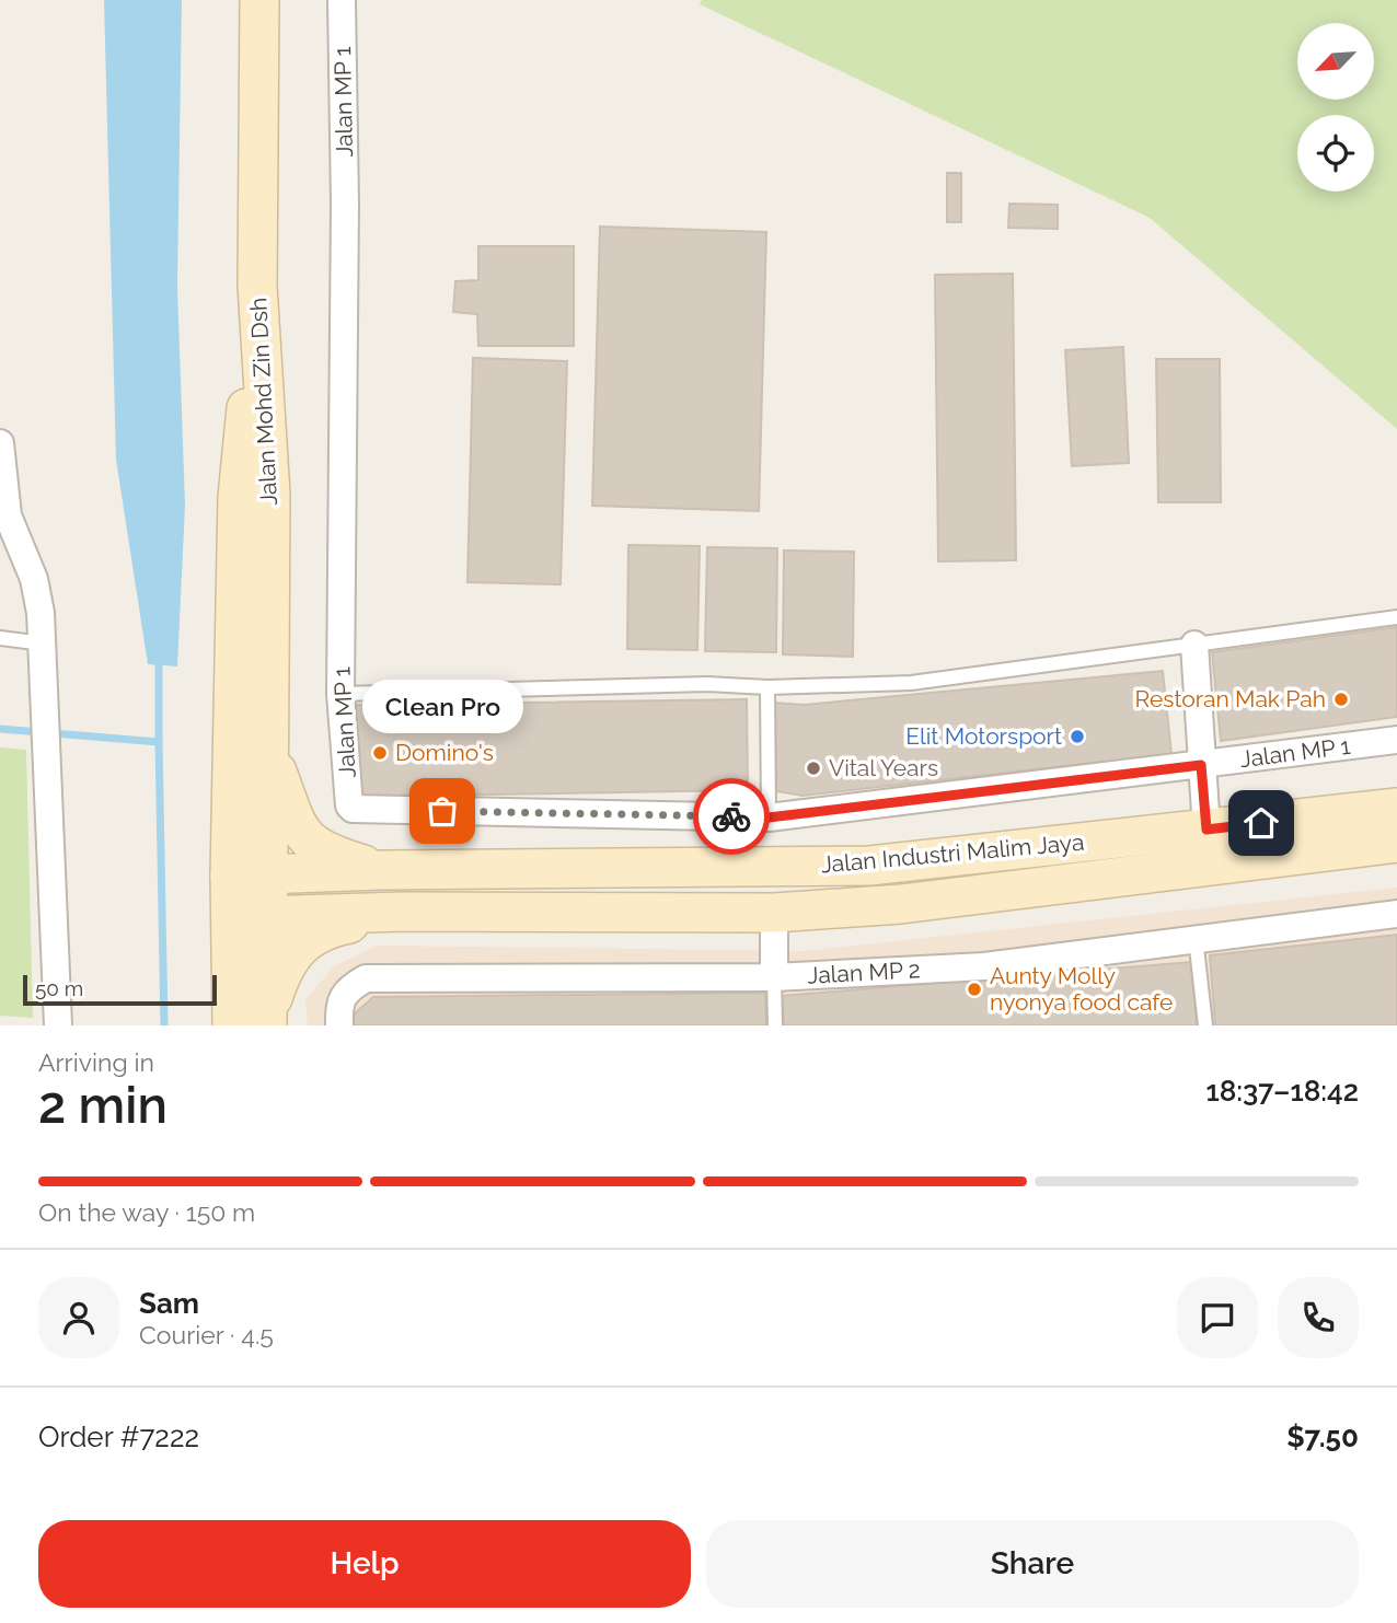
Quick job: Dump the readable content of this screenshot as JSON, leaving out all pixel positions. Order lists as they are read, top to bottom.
{
  "streets": {
    "main road": ["Jalan Mohd Zin Dsh", "Jalan Industri Malim Jaya"],
    "street": ["Jalan MP 1", "Jalan MP 2"]
  },
  "crossings": [
    ["Jalan Mohd Zin Dsh", "Jalan Industri Malim Jaya"]
  ],
  "places": [
    "Restoran Mak Pah",
    "Elit Motorsport",
    "Domino's",
    "Vital Years",
    "Clean Pro",
    "Aunty Molly nyonya food cafe"
  ],
  "scale_bar": "50 m",
  "north": "bottom left",
  "page": {
    "bubble": "Clean Pro",
    "scale": "50 m",
    "heading": ["2 min", "Arriving in", "18:37–18:42"],
    "panel": [
      "Sam",
      "Courier · 4.5",
      "Order #7222",
      "$7.50"
    ],
    "bar": "On the way · 150 m",
    "buttons": ["Help", "Share"]
  }
}
